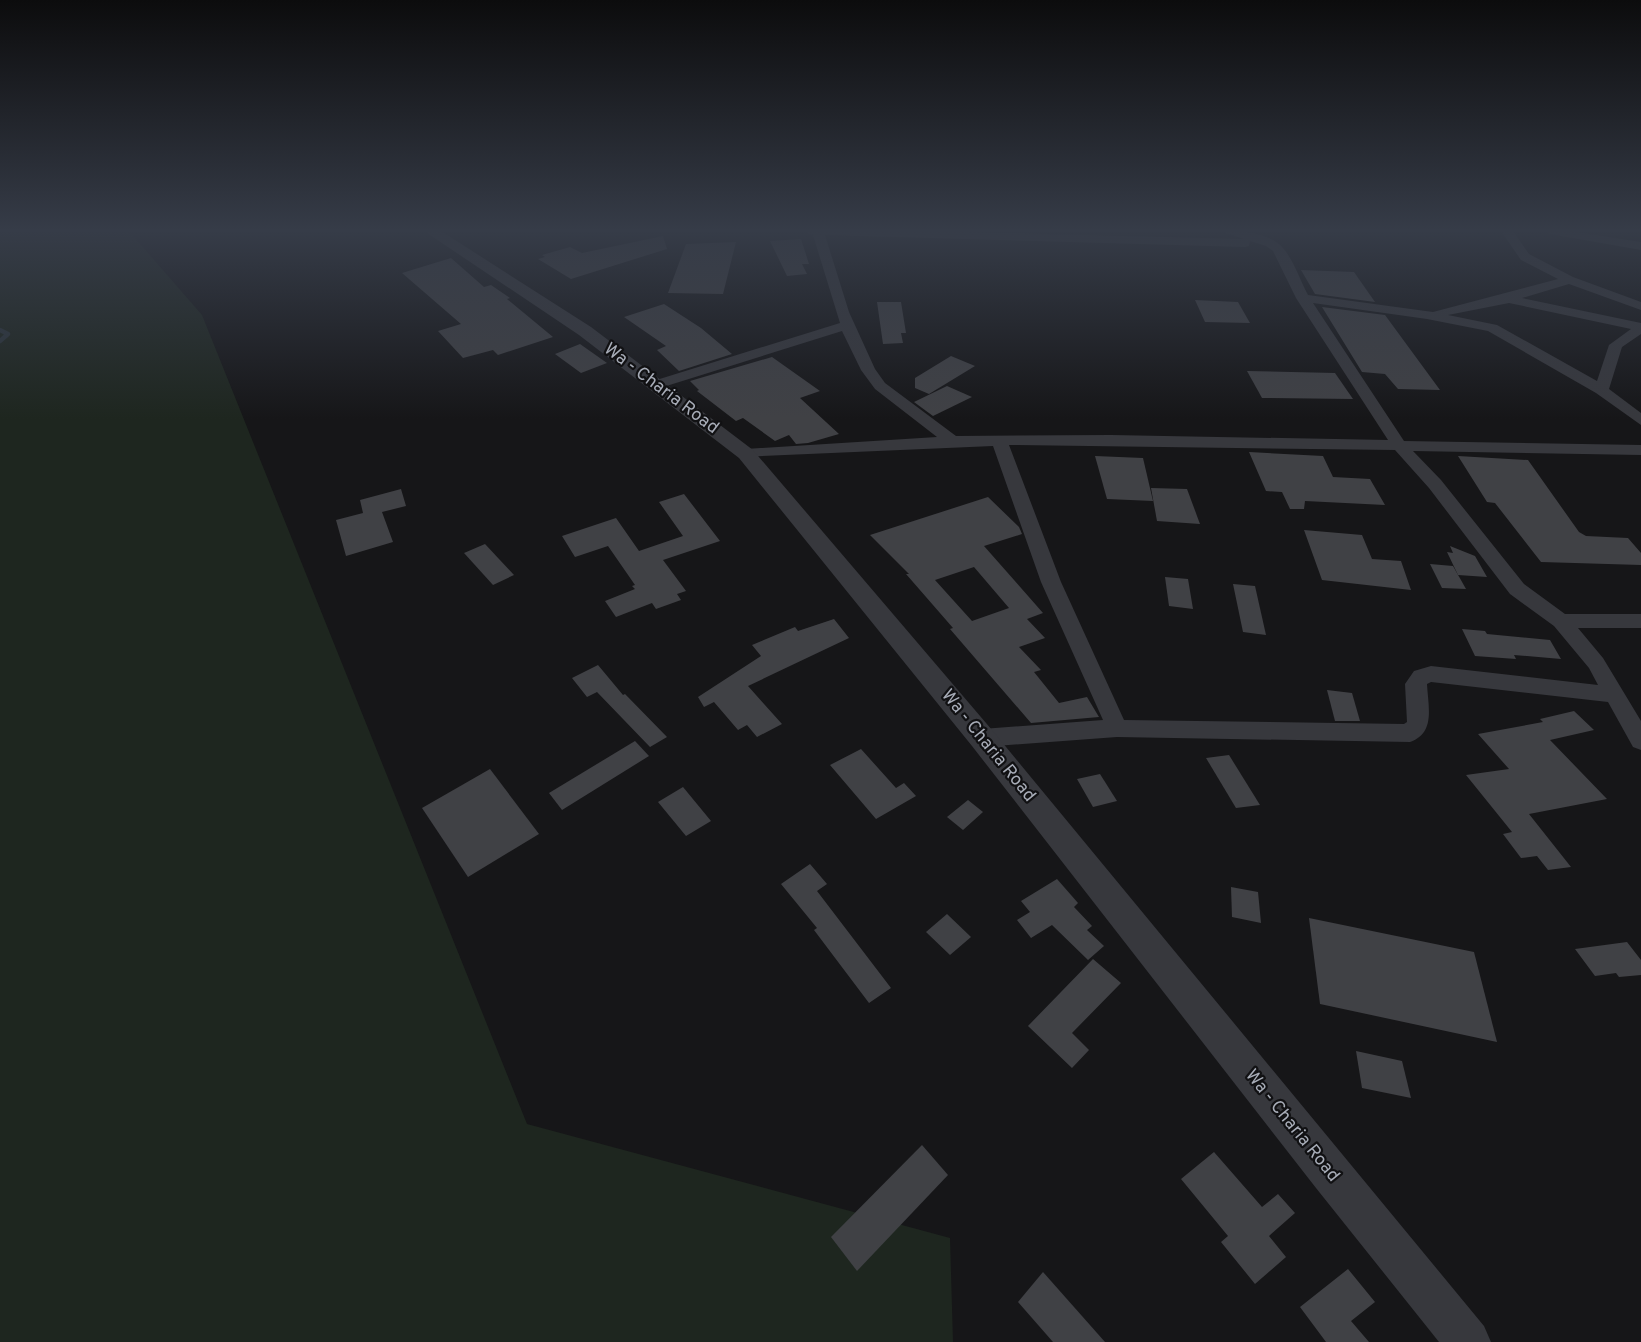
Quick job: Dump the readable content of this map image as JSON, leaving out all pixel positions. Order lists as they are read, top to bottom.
{
  "streets": {
    "street": ["Wa - Charia Road"]
  }
}
